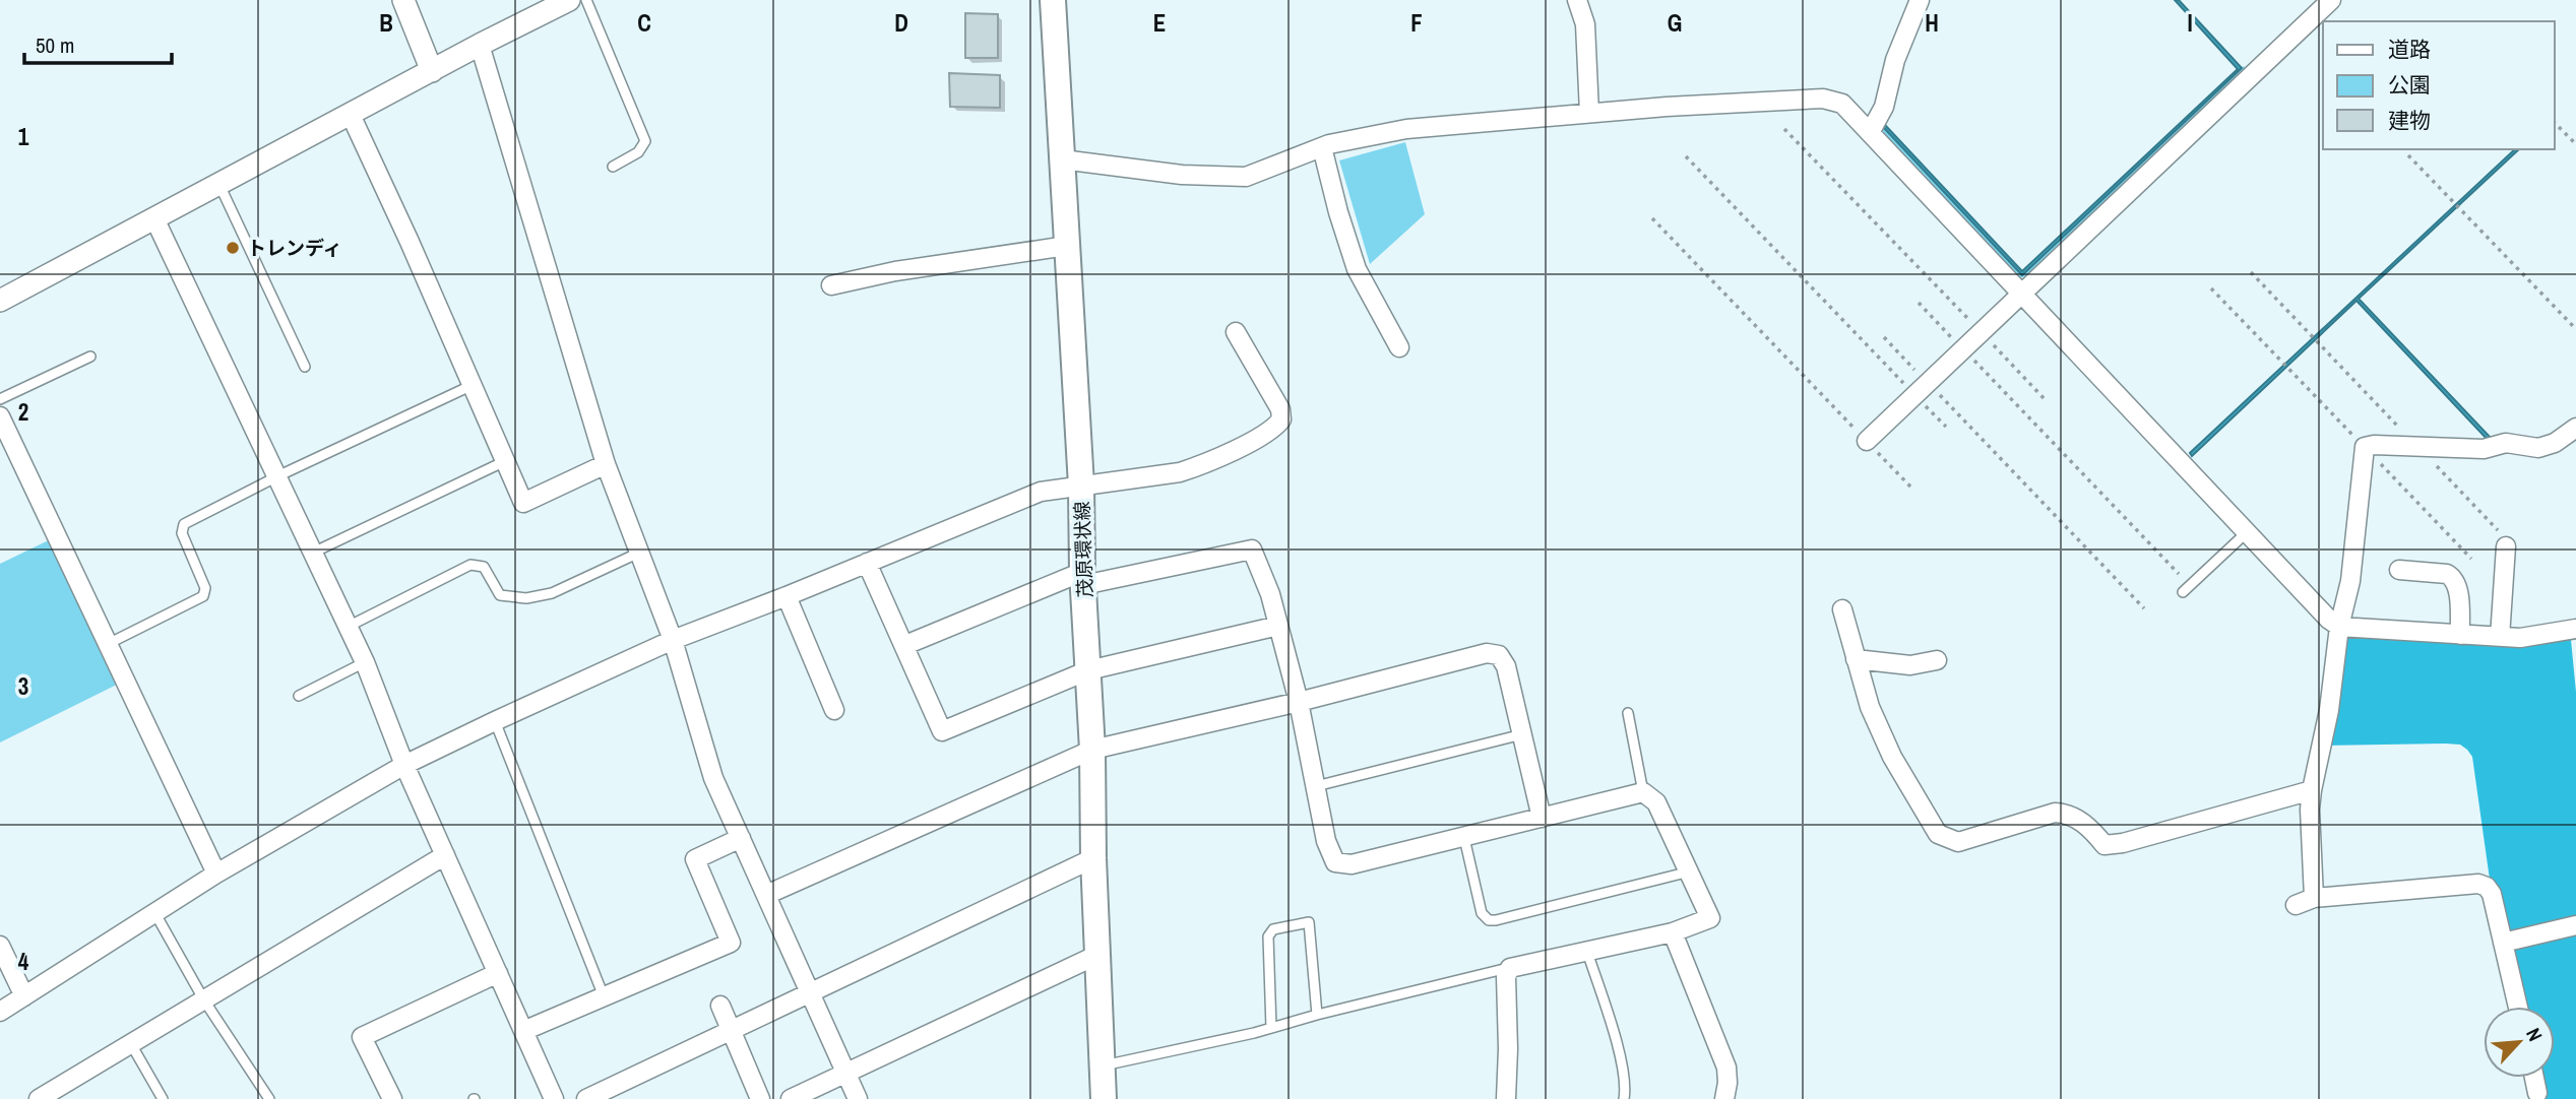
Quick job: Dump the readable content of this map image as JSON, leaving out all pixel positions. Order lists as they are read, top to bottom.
{
  "streets": {
    "main road": ["茂原環状線"]
  },
  "places": ["トレンディ"],
  "legend": ["道路", "公園", "建物"],
  "scale_bar": "50 m",
  "north": "top right",
  "grid": {
    "columns": [
      "B",
      "C",
      "D",
      "E",
      "F",
      "G",
      "H",
      "I"
    ],
    "rows": [
      "1",
      "2",
      "3",
      "4"
    ]
  }
}
